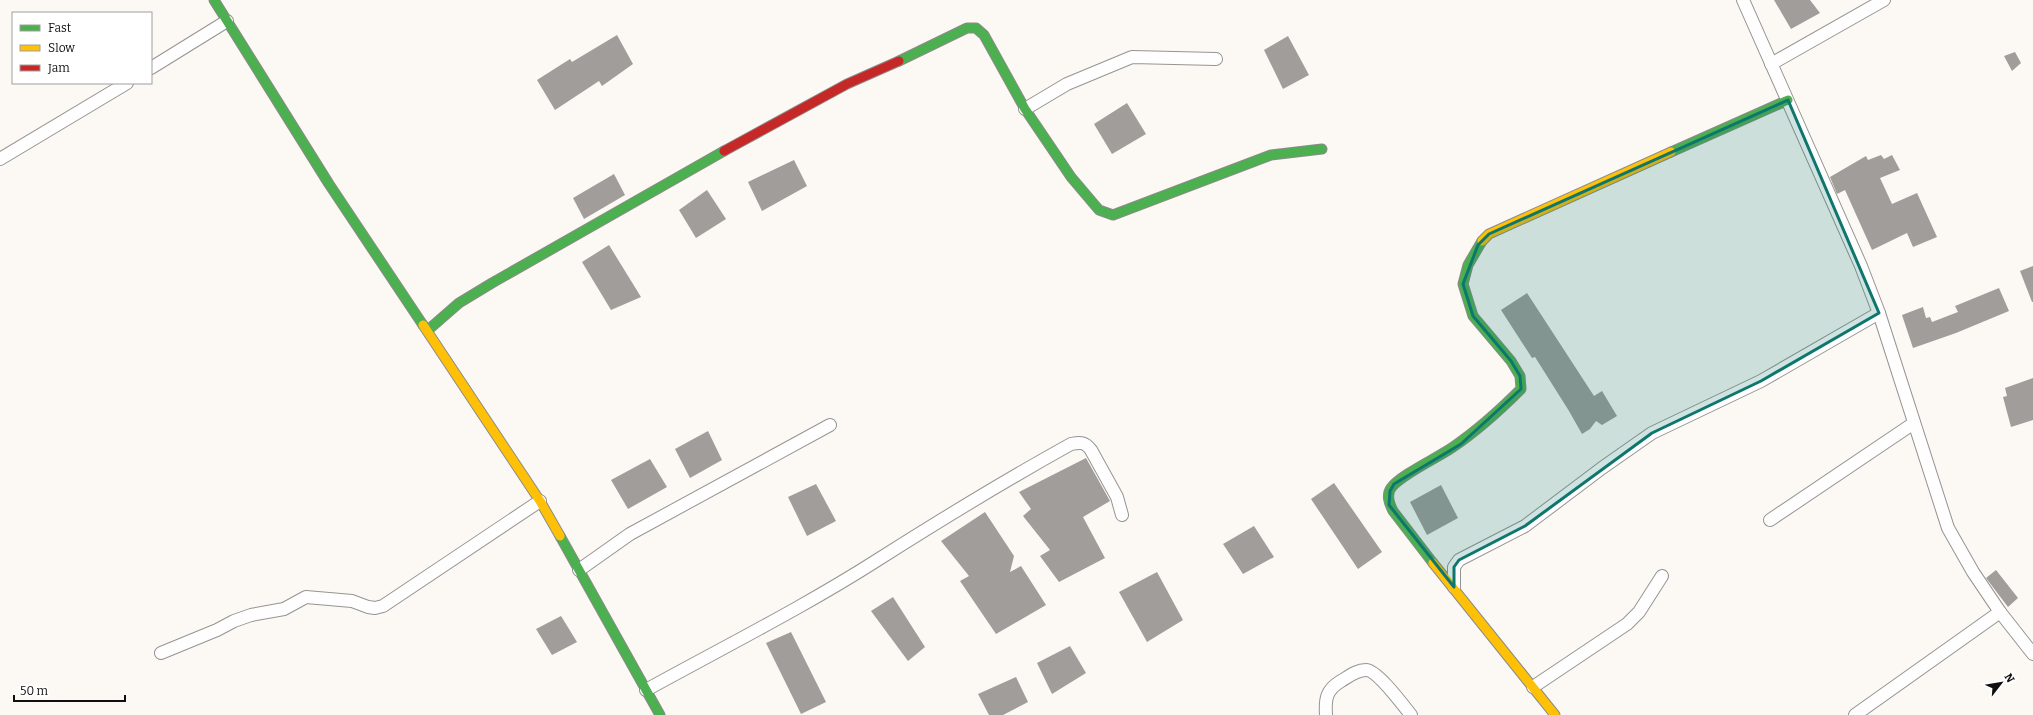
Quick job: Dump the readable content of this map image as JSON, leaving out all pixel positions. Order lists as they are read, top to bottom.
{
  "legend": ["Fast", "Slow", "Jam"],
  "scale_bar": "50 m",
  "north": "top right"
}
